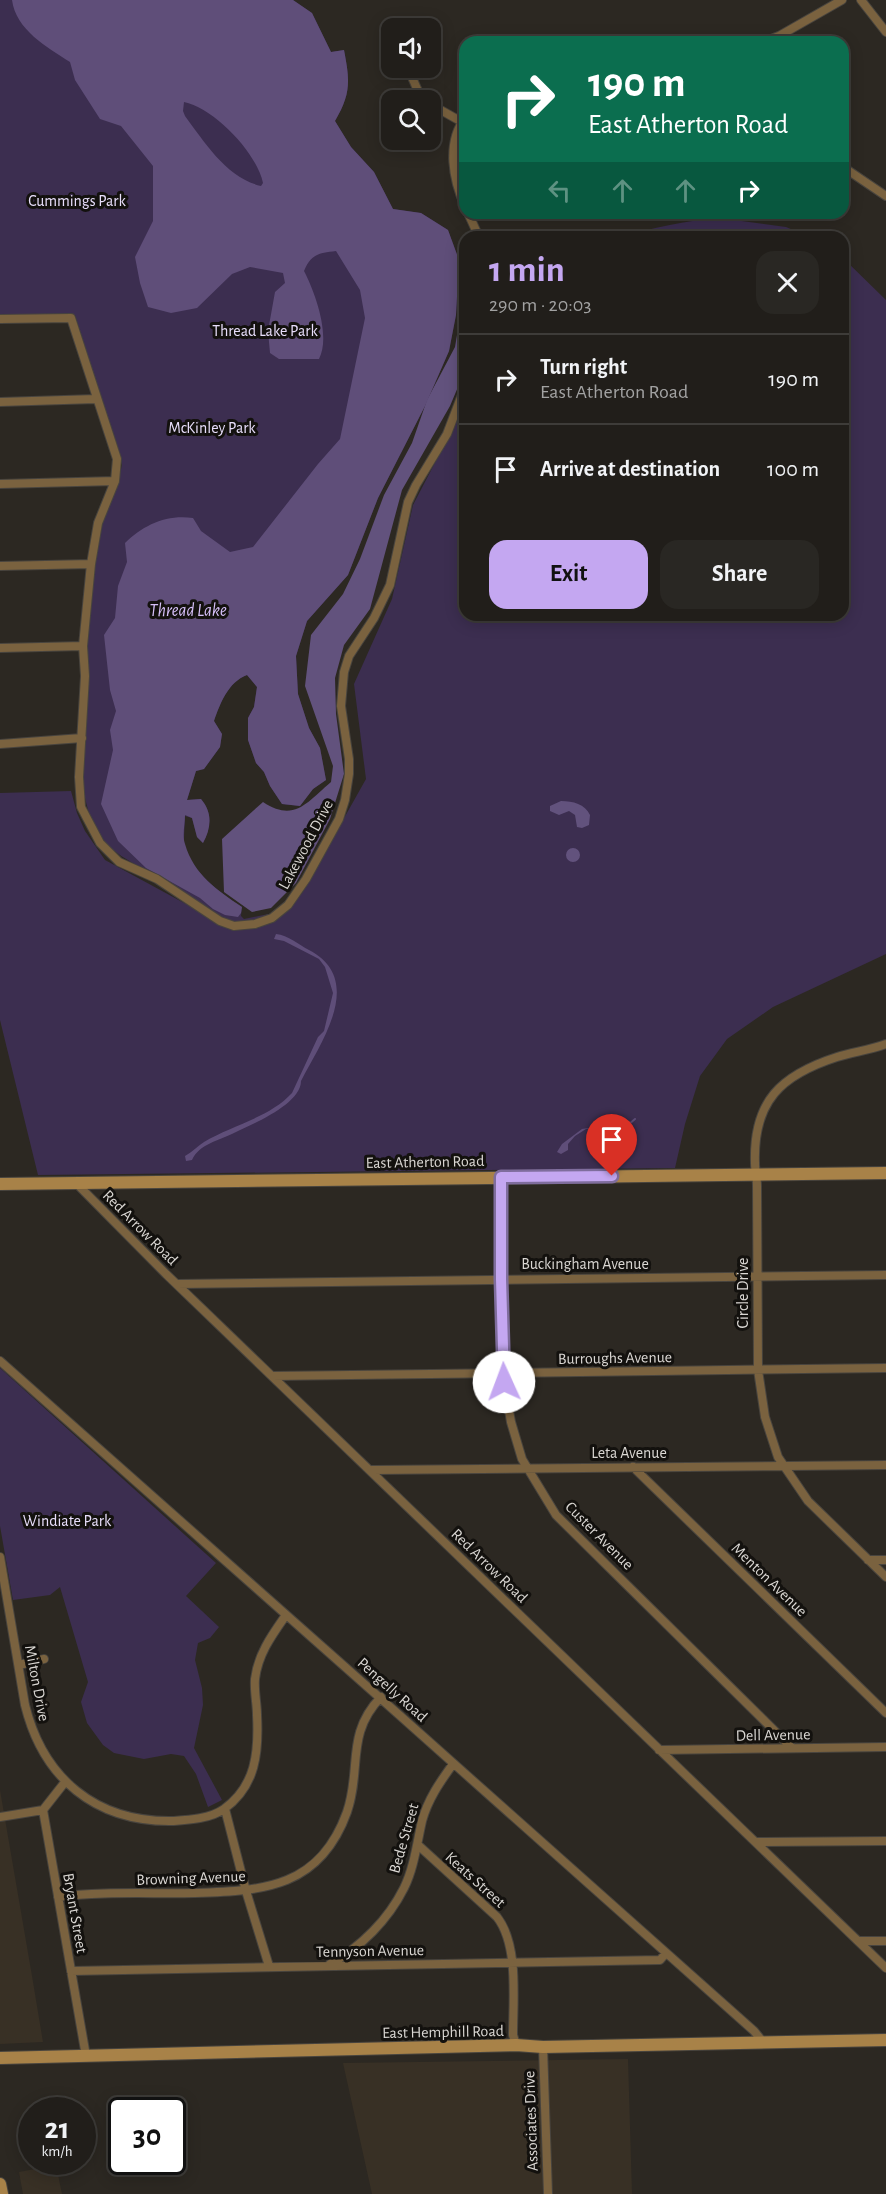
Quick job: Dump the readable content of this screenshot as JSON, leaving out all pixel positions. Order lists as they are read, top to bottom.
{
  "streets": {
    "street": [
      "Lakewood Drive",
      "East Atherton Road",
      "Red Arrow Road",
      "Buckingham Avenue",
      "Circle Drive",
      "Burroughs Avenue",
      "Leta Avenue",
      "Custer Avenue",
      "Menton Avenue",
      "Milton Drive",
      "Pengelly Road",
      "Dell Avenue",
      "Bede Street",
      "Browning Avenue",
      "Keats Street",
      "Bryant Street",
      "Tennyson Avenue",
      "East Hemphill Road",
      "Associates Drive"
    ]
  },
  "crossings": [
    ["East Atherton Road", "Red Arrow Road"],
    ["East Atherton Road", "Circle Drive"],
    ["East Atherton Road", "Custer Avenue"],
    ["Red Arrow Road", "Buckingham Avenue"],
    ["Red Arrow Road", "Burroughs Avenue"],
    ["Red Arrow Road", "Leta Avenue"],
    ["Red Arrow Road", "Dell Avenue"],
    ["Buckingham Avenue", "Circle Drive"],
    ["Buckingham Avenue", "Custer Avenue"],
    ["Circle Drive", "Burroughs Avenue"],
    ["Circle Drive", "Leta Avenue"],
    ["Burroughs Avenue", "Custer Avenue"],
    ["Leta Avenue", "Custer Avenue"],
    ["Leta Avenue", "Menton Avenue"],
    ["Custer Avenue", "Dell Avenue"],
    ["Pengelly Road", "Bede Street"],
    ["Pengelly Road", "Browning Avenue"],
    ["Pengelly Road", "Tennyson Avenue"],
    ["Pengelly Road", "East Hemphill Road"],
    ["Bede Street", "Keats Street"],
    ["Bede Street", "Tennyson Avenue"],
    ["Browning Avenue", "Bryant Street"],
    ["Keats Street", "Tennyson Avenue"],
    ["Keats Street", "East Hemphill Road"],
    ["Bryant Street", "Tennyson Avenue"],
    ["Bryant Street", "East Hemphill Road"],
    ["East Hemphill Road", "Associates Drive"]
  ],
  "water": ["Thread Lake"],
  "parks": [
    "Cummings Park",
    "Thread Lake Park",
    "McKinley Park",
    "Windiate Park"
  ],
  "page": {
    "turn": ["190 m", "East Atherton Road"],
    "heading": ["1 min", "290 m · 20:03"],
    "list": [
      {
        "name": "Turn right",
        "note": "East Atherton Road",
        "value": "190 m"
      },
      {
        "name": "Arrive at destination",
        "value": "100 m"
      }
    ],
    "buttons": ["Exit", "Share"],
    "speed": "21 km/h",
    "limit": "30"
  }
}
